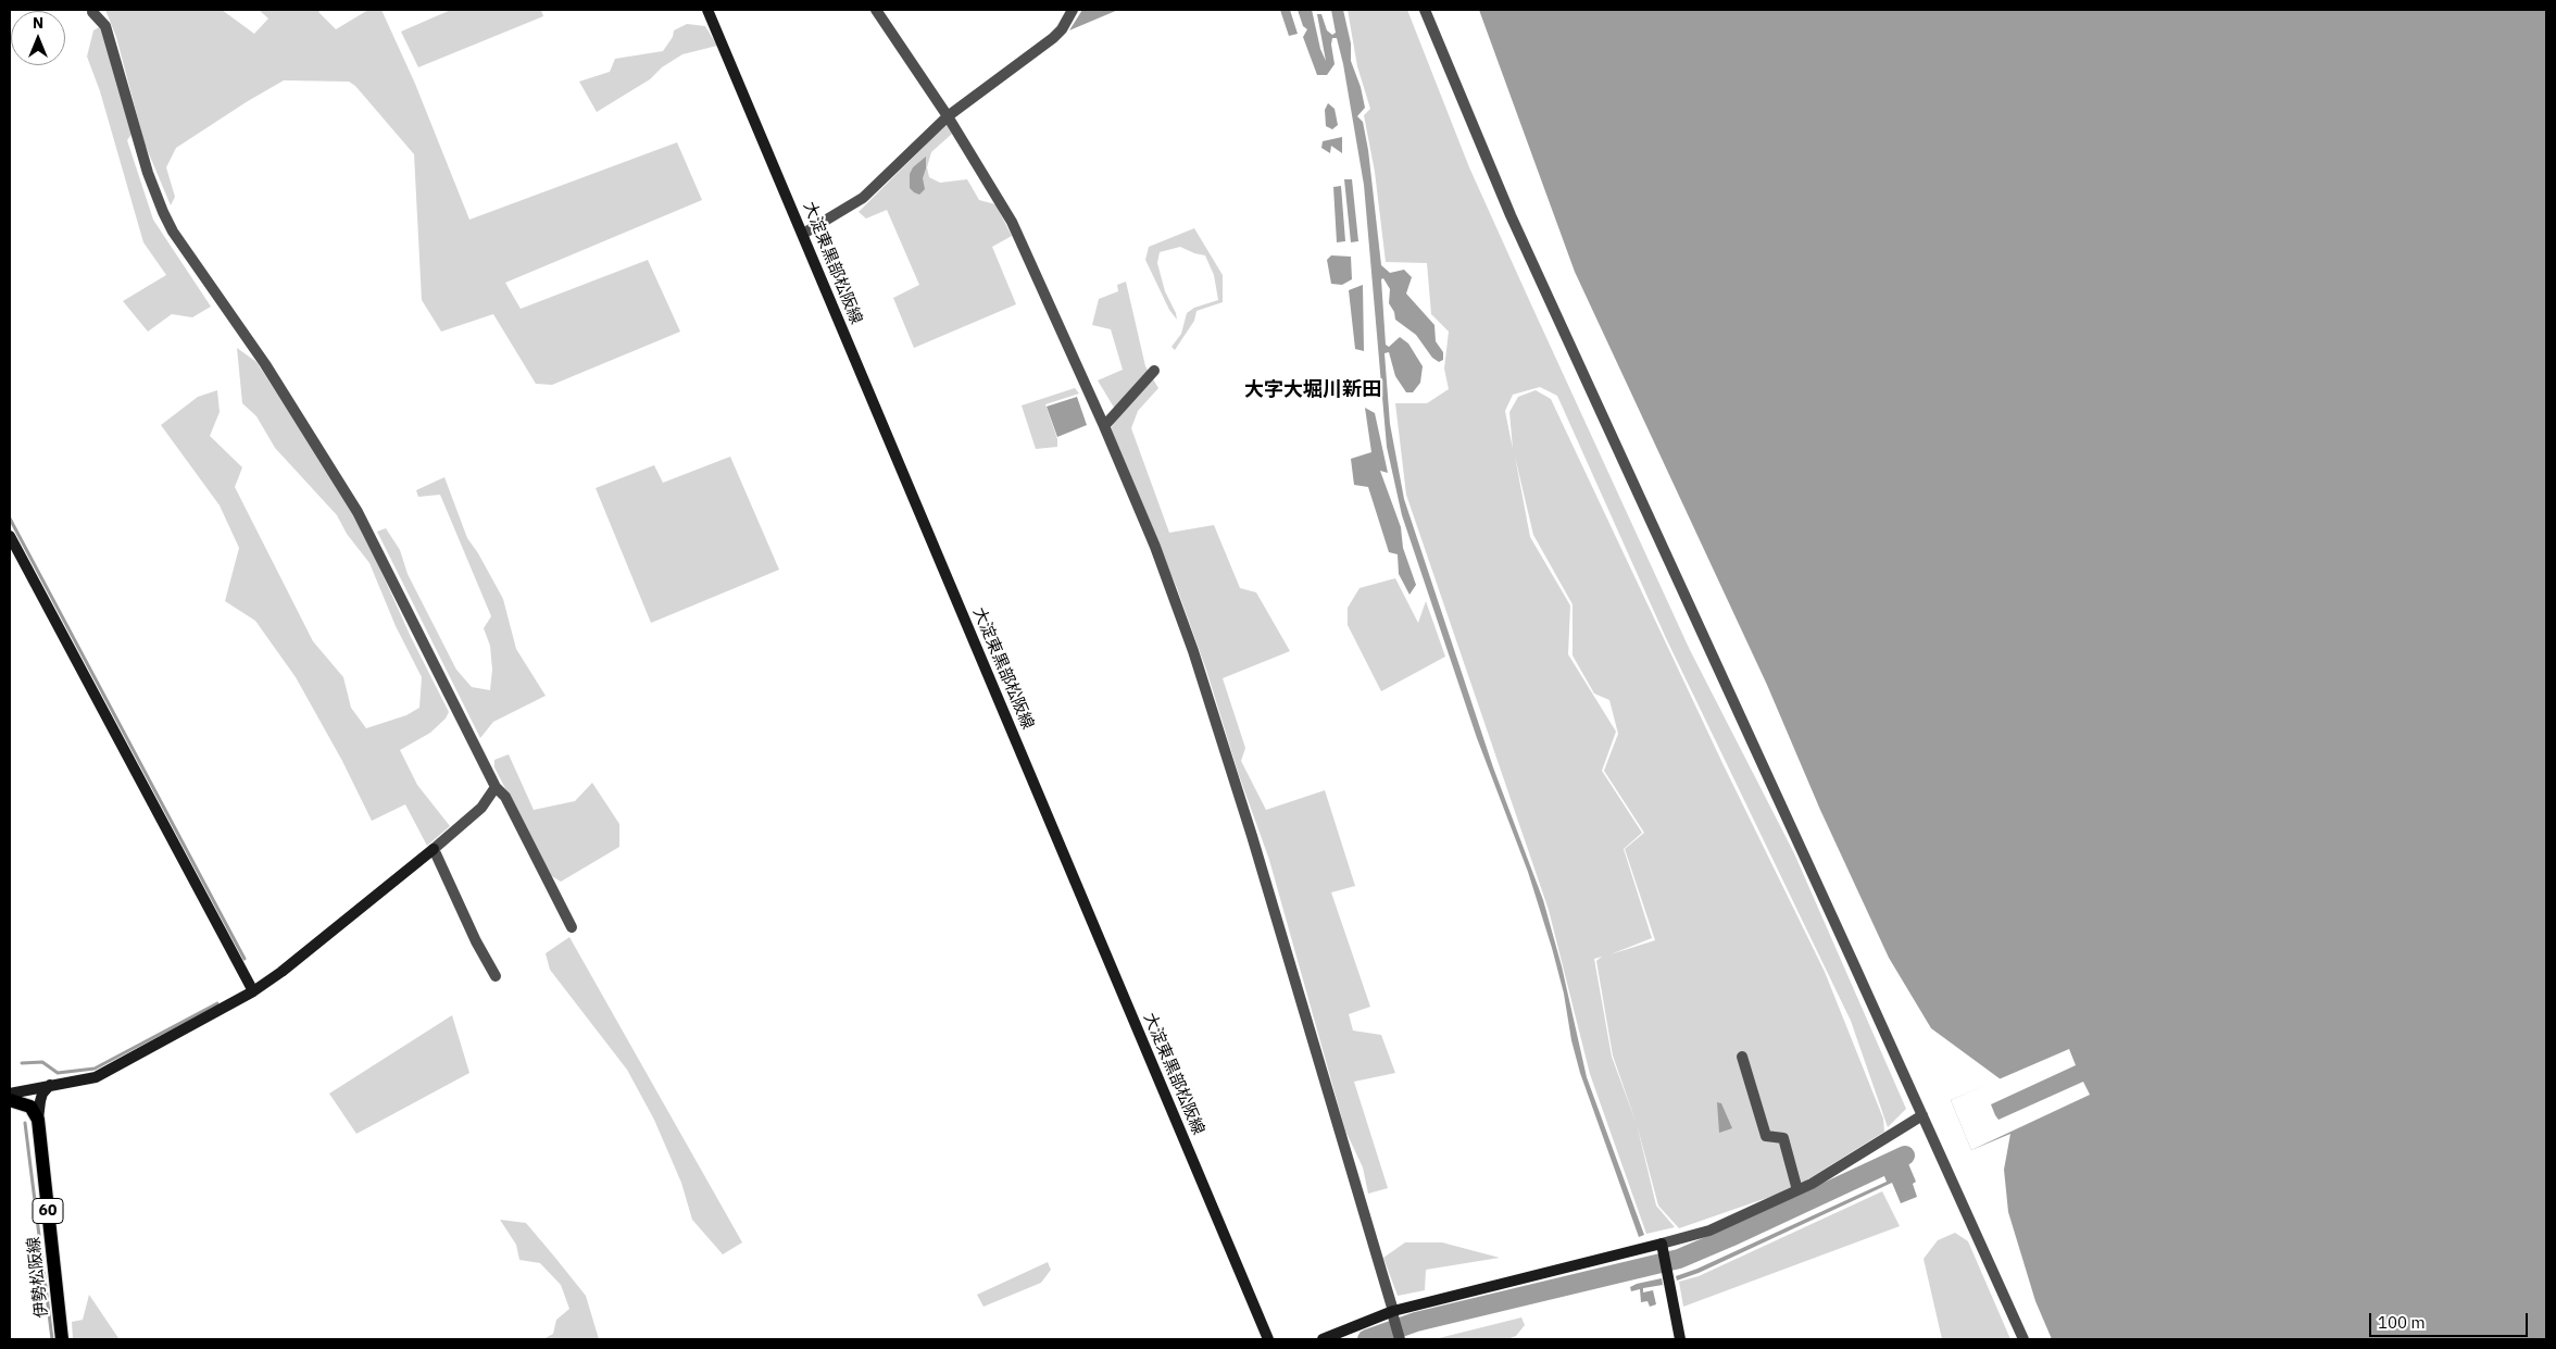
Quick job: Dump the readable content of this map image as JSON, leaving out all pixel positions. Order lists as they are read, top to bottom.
{
  "streets": {
    "main road": ["60", "伊勢松阪線"],
    "street": ["大淀東黒部松阪線"]
  },
  "districts": ["大字大堀川新田"],
  "scale_bar": "100 m",
  "north": "top"
}
